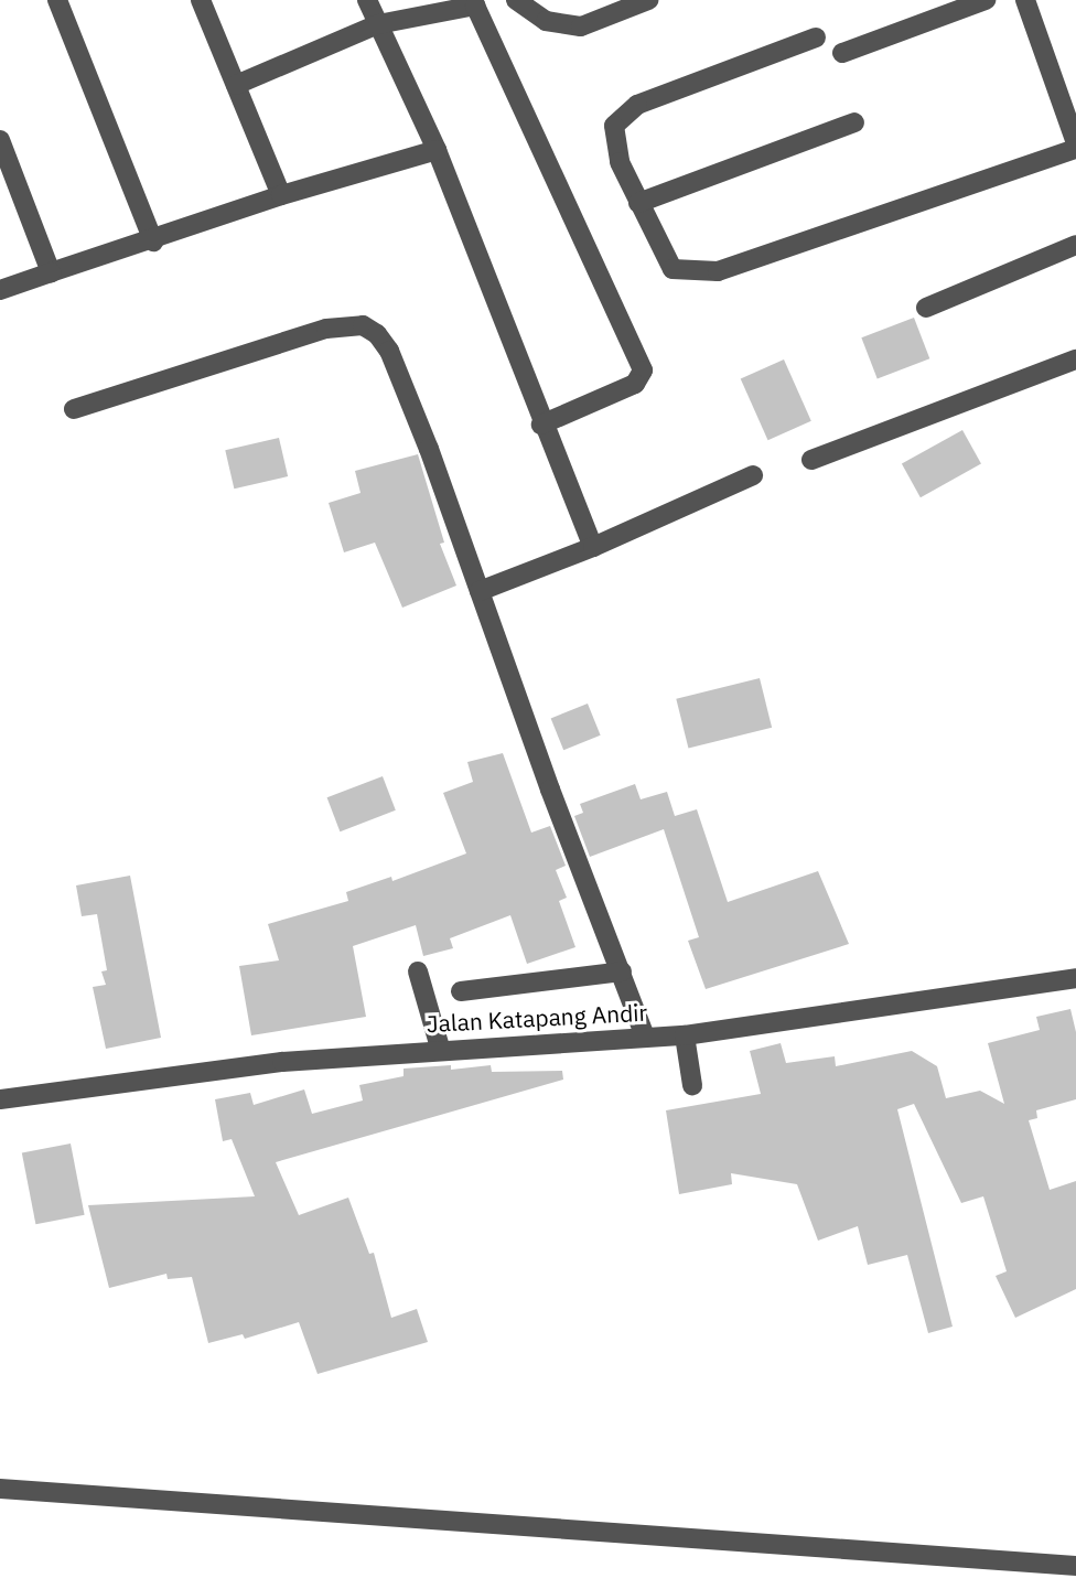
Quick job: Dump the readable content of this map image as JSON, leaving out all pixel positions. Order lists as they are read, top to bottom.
{
  "streets": {
    "street": ["Jalan Katapang Andir"]
  }
}
